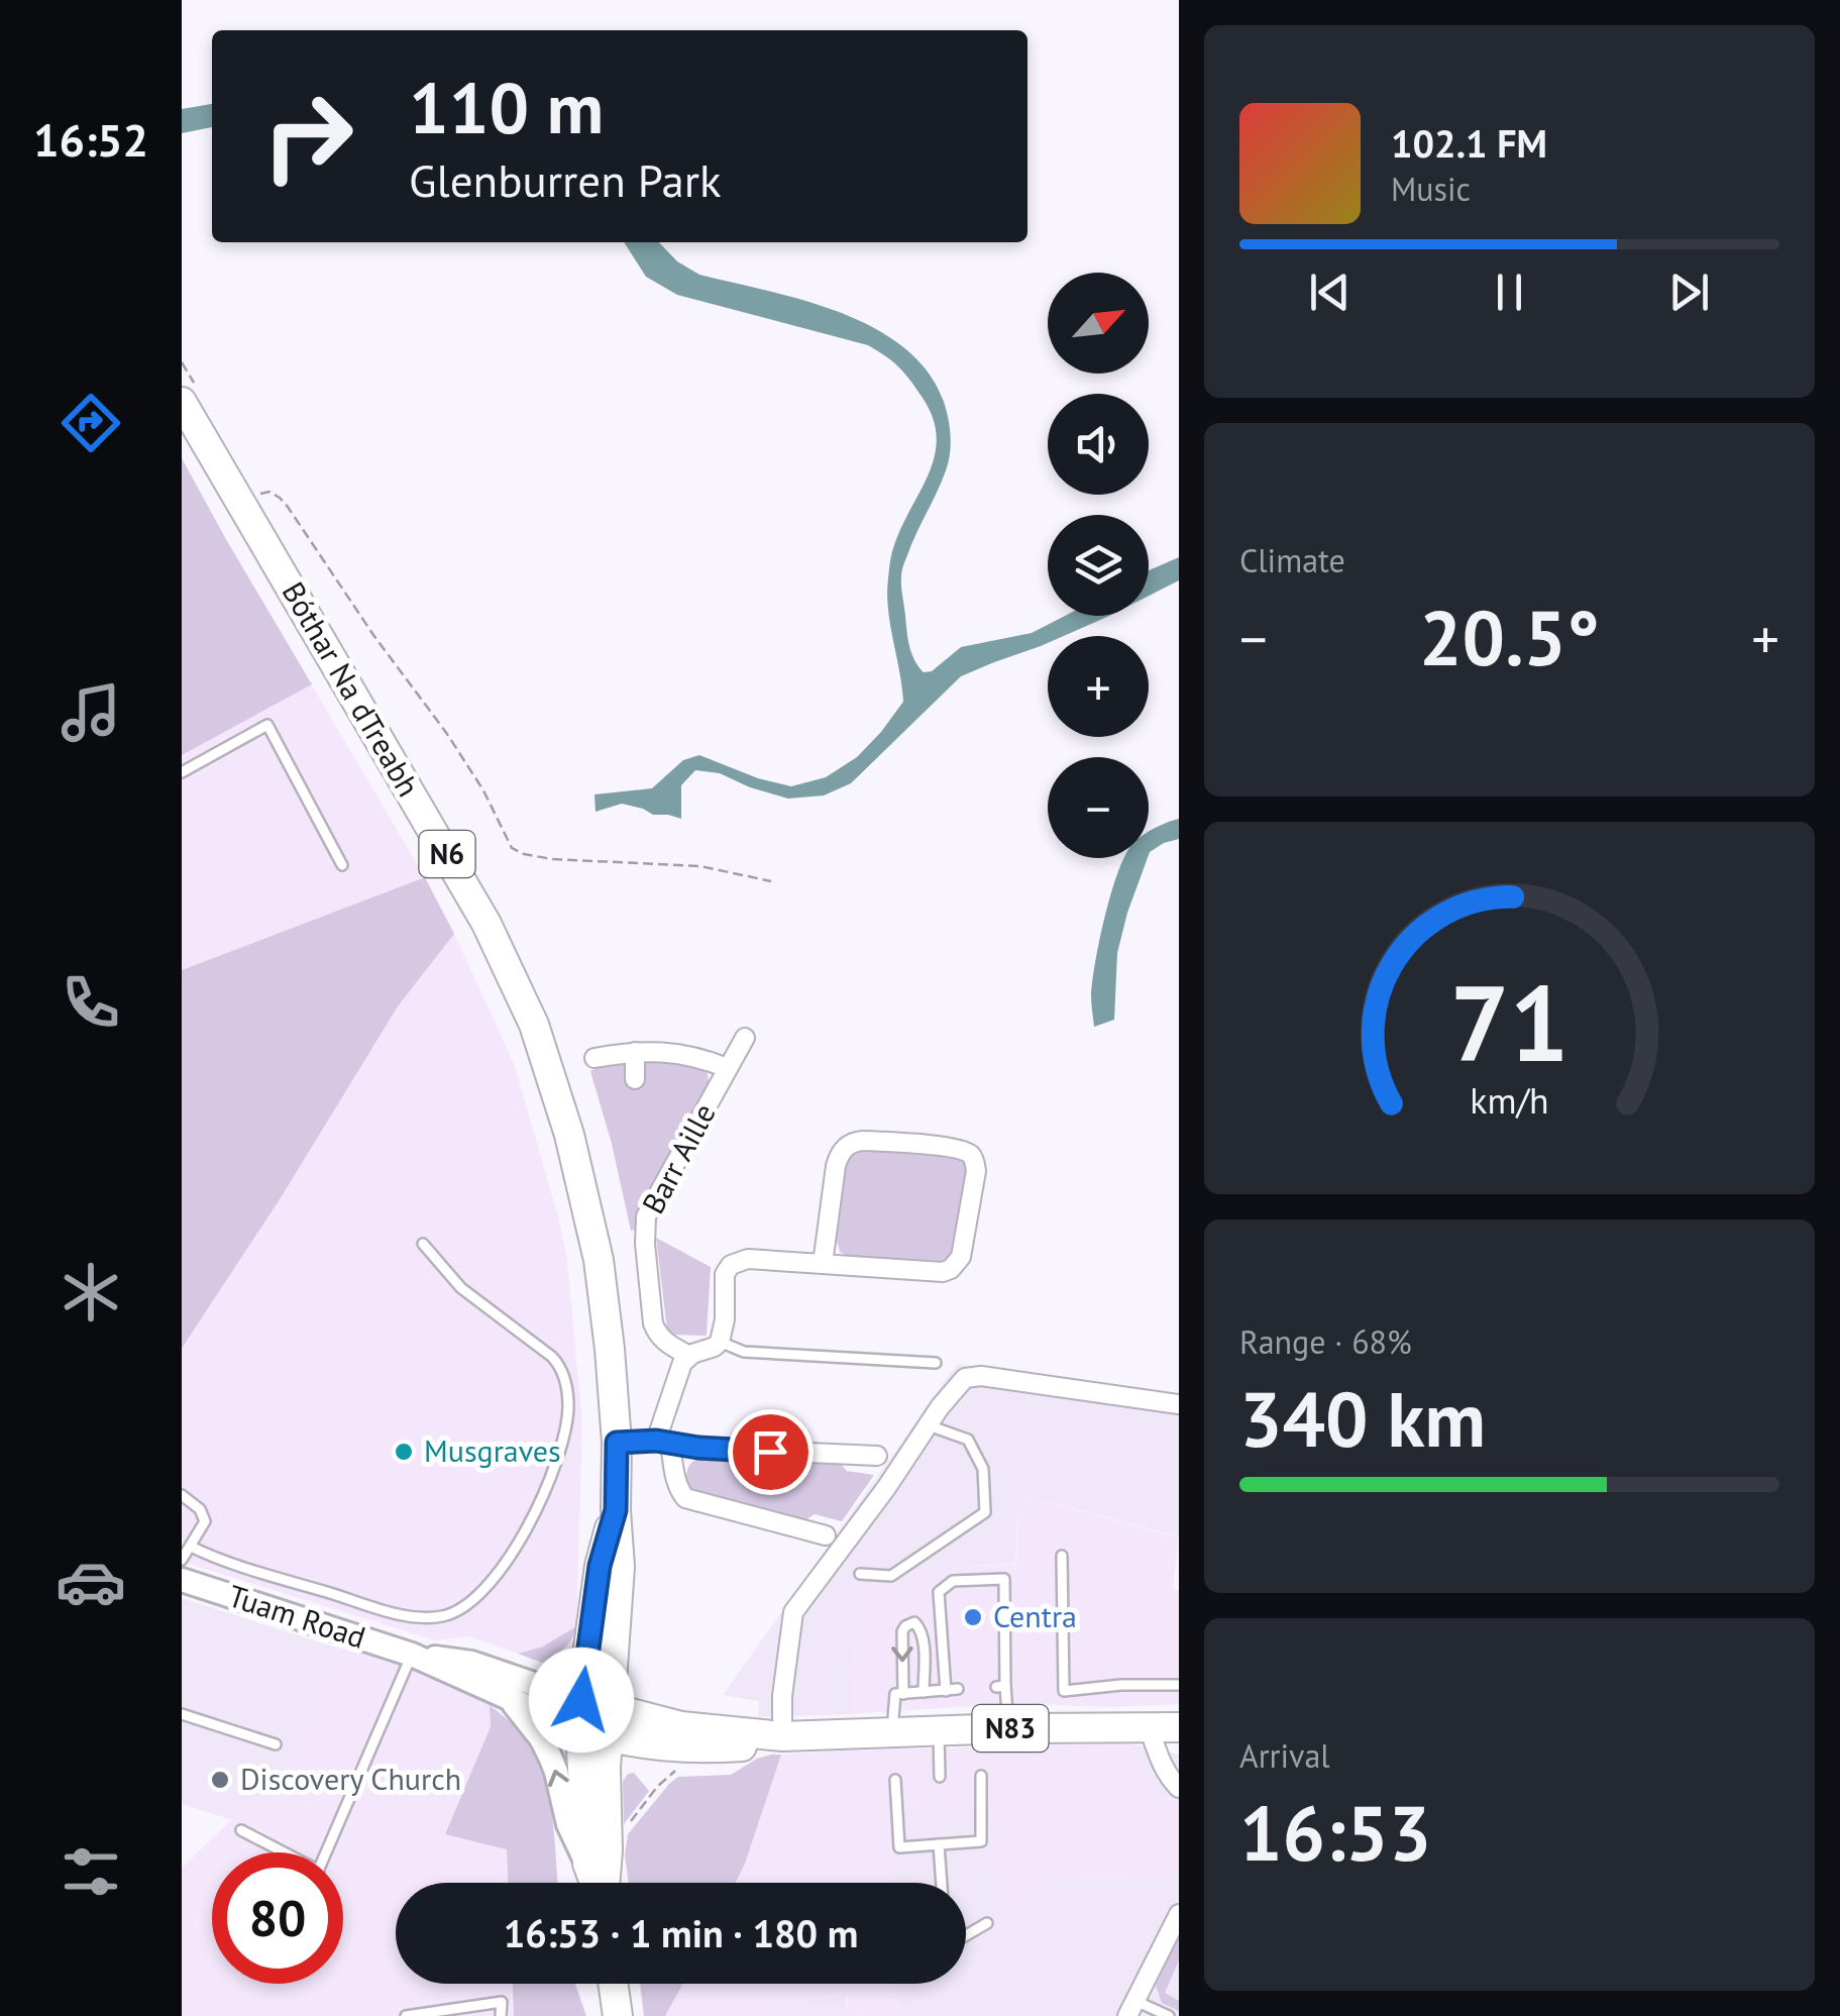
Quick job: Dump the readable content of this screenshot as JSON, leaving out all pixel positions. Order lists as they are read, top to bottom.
{
  "streets": {
    "main road": [
      "Bóthar Na dTreabh",
      "N6",
      "Tuam Road",
      "N83"
    ],
    "street": ["Barr Aille"]
  },
  "crossings": [
    ["Bóthar Na dTreabh", "Tuam Road"]
  ],
  "places": ["Musgraves", "Centra", "Discovery Church"],
  "north": "top right",
  "page": {
    "tabs": "16:52",
    "turn": ["110 m", "Glenburren Park"],
    "song": ["102.1 FM", "Music"],
    "map_buttons": ["+", "−"],
    "tile": [
      "Climate",
      ["Range · 68%", "340 km"],
      ["Arrival", "16:53"]
    ],
    "heat": ["−", "20.5°", "+"],
    "limit": "80",
    "trip": "16:53 · 1 min · 180 m",
    "gauge": ["71", "km/h"]
  }
}
